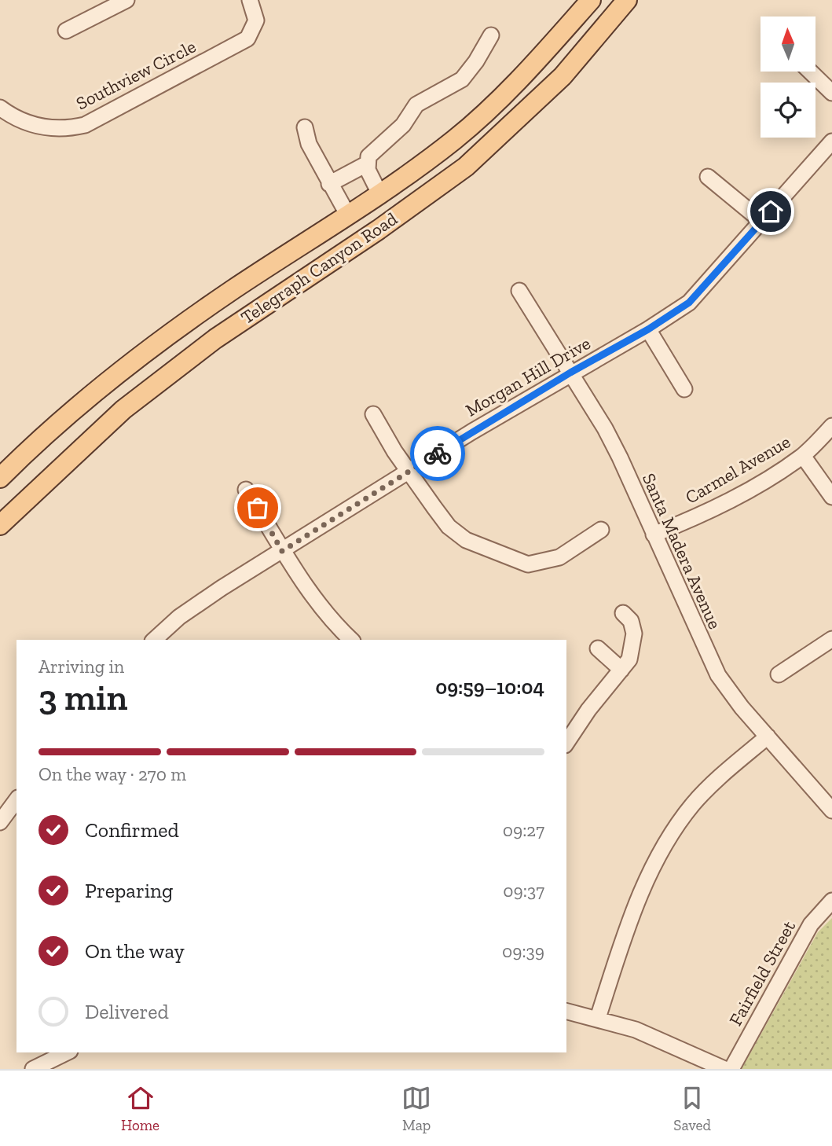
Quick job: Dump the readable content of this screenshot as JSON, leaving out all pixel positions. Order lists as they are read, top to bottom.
{
  "streets": {
    "main road": ["Telegraph Canyon Road"],
    "street": [
      "Southview Circle",
      "Morgan Hill Drive",
      "Carmel Avenue",
      "Santa Madera Avenue",
      "Fairfield Street"
    ]
  },
  "crossings": [
    ["Morgan Hill Drive", "Santa Madera Avenue"],
    ["Carmel Avenue", "Santa Madera Avenue"]
  ],
  "north": "top",
  "page": {
    "heading": ["3 min", "Arriving in", "09:59–10:04"],
    "bar": "On the way · 270 m",
    "list": [
      ["Confirmed", "09:27"],
      ["Preparing", "09:37"],
      ["On the way", "09:39"],
      "Delivered"
    ],
    "tabs": ["Home", "Map", "Saved"]
  }
}
